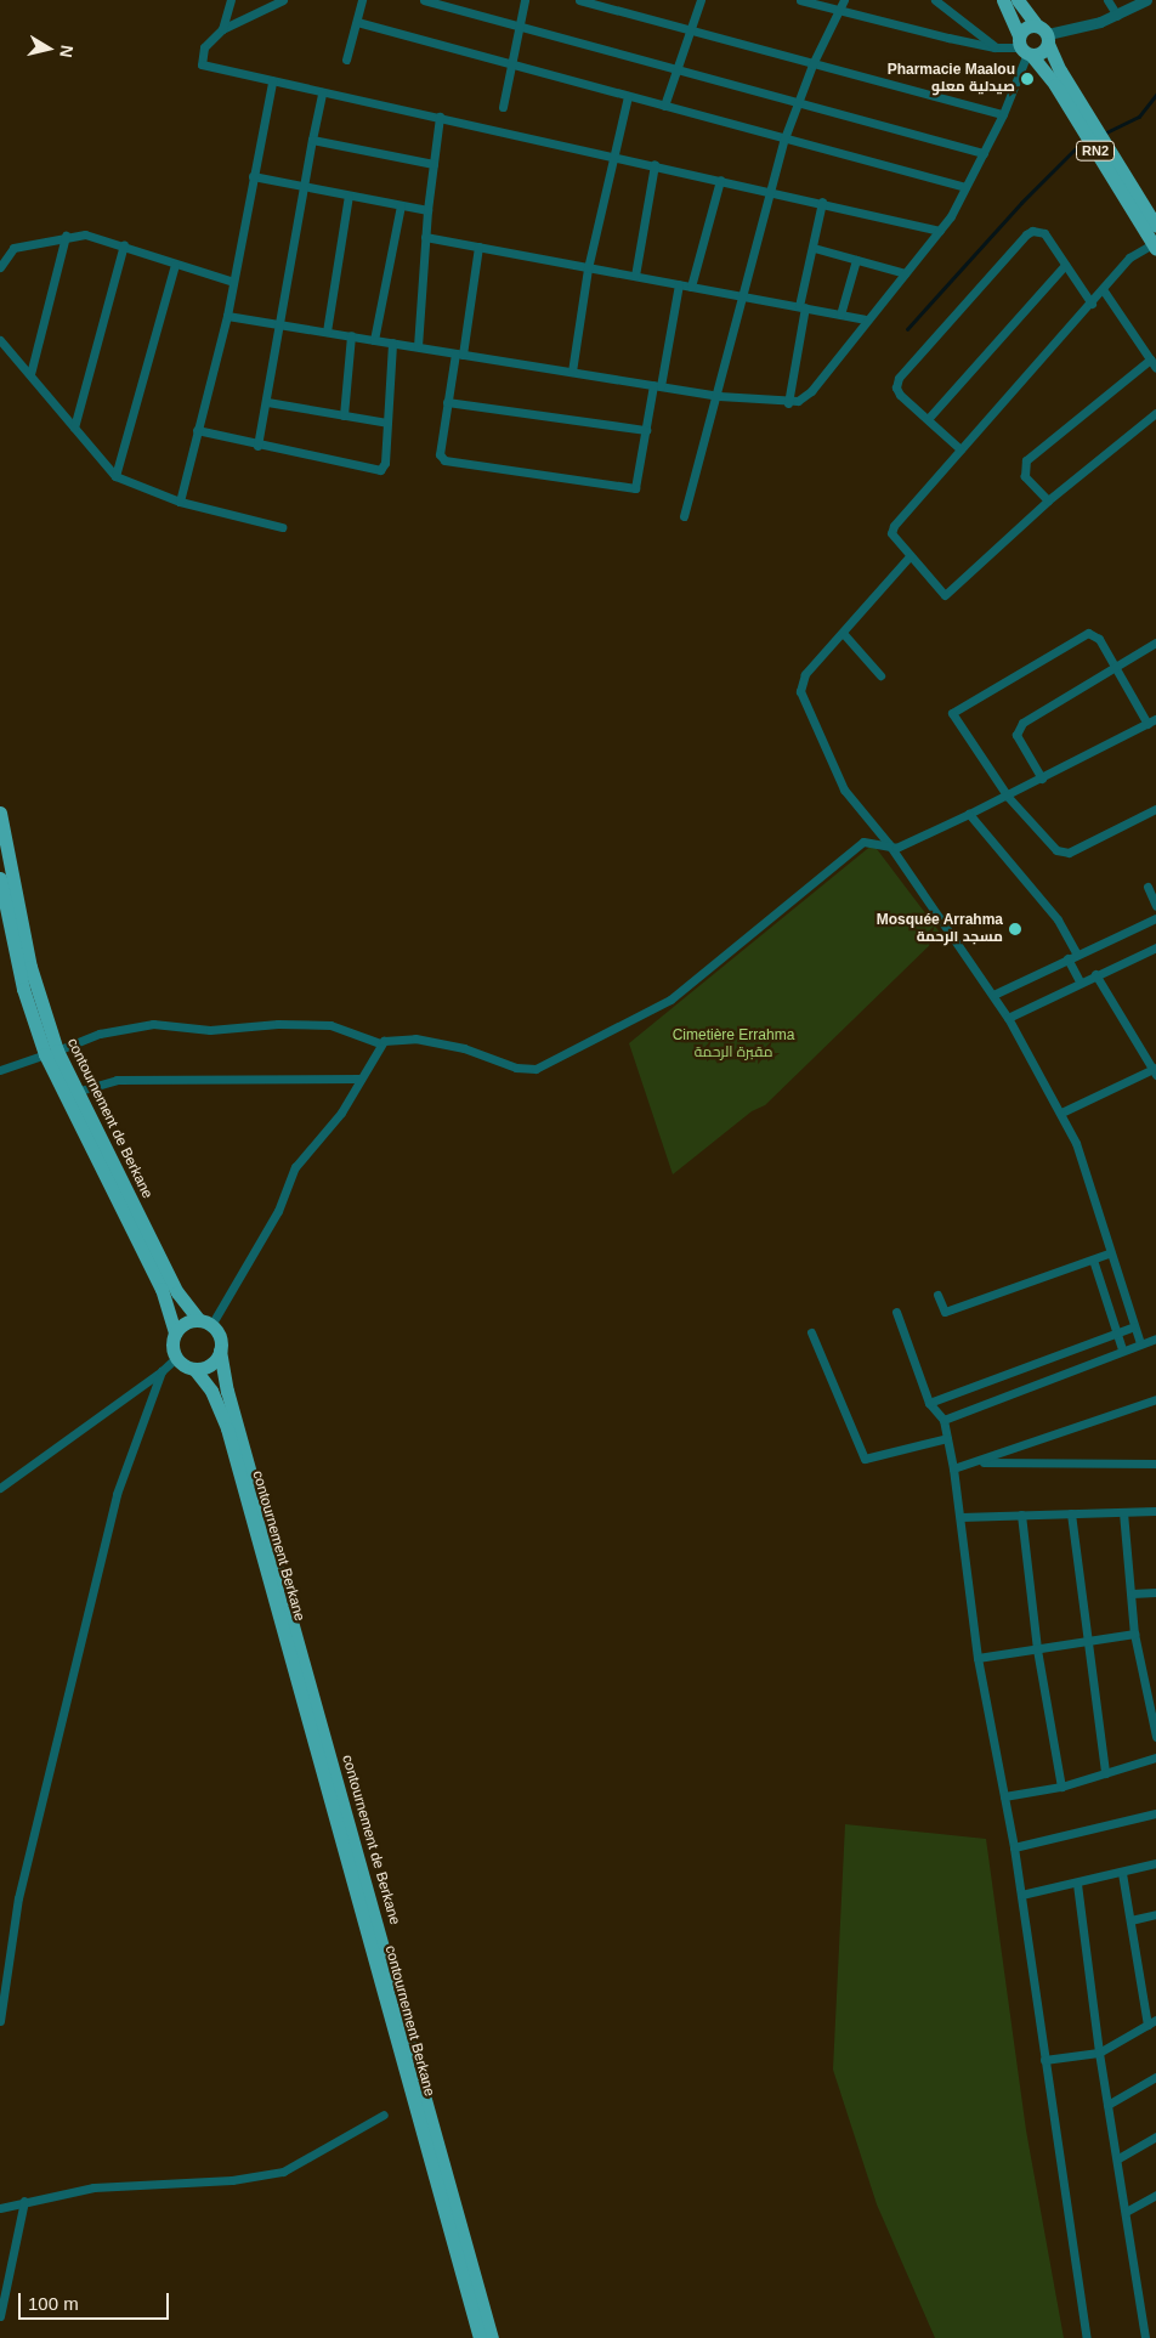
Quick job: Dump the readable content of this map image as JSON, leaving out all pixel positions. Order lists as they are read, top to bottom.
{
  "streets": {
    "highway": ["RN2", "contournement de Berkane", "contournement Berkane"]
  },
  "crossings": [
    ["contournement de Berkane", "contournement Berkane"]
  ],
  "parks": ["Cimetière Errahma مقبرة الرحمة"],
  "places": ["Pharmacie Maalou صيدلية معلو", "Mosquée Arrahma مسجد الرحمة"],
  "scale_bar": "100 m",
  "north": "right"
}
